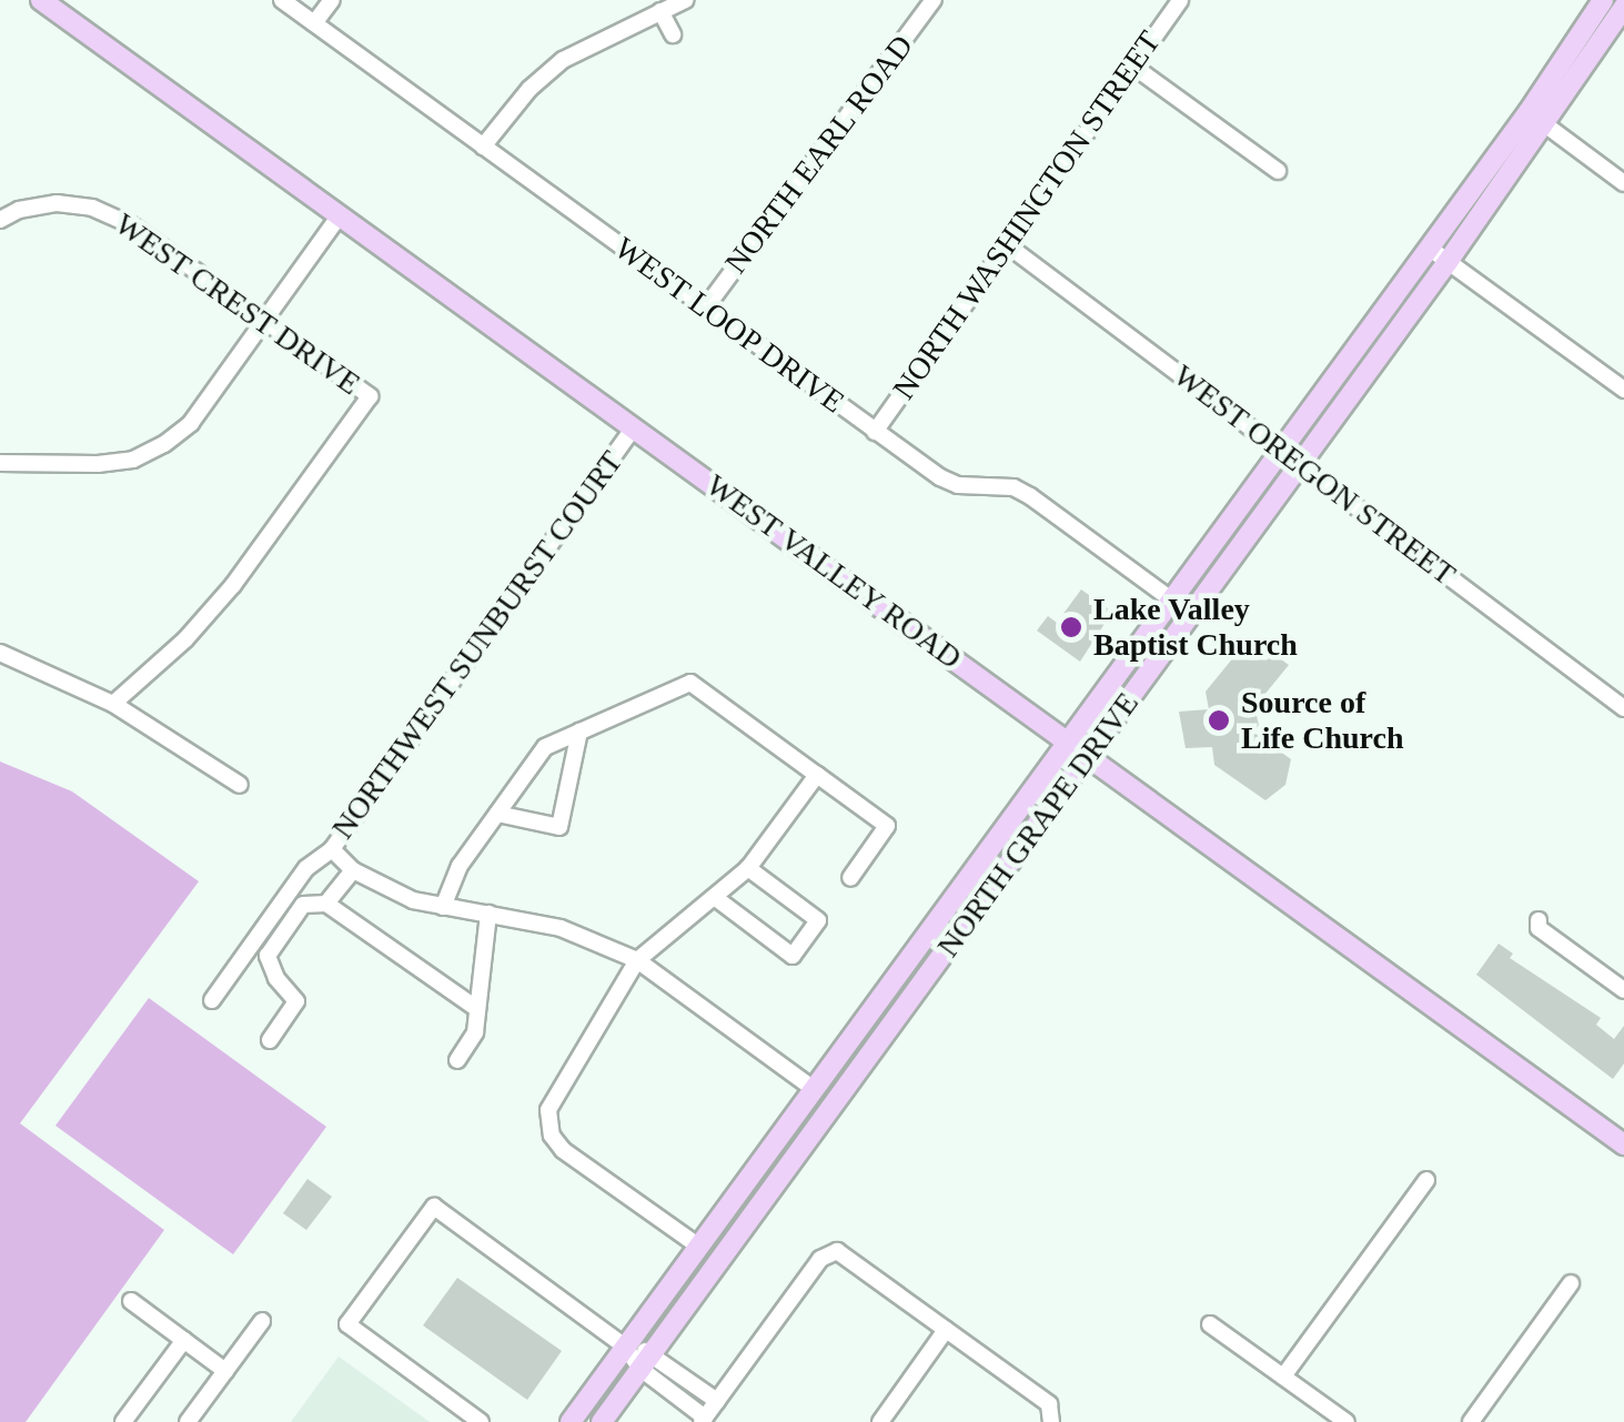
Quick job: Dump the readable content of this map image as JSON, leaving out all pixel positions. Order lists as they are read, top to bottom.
{
  "streets": {
    "main road": ["WEST VALLEY ROAD", "NORTH GRAPE DRIVE"],
    "street": [
      "NORTH EARL ROAD",
      "NORTH WASHINGTON STREET",
      "WEST CREST DRIVE",
      "WEST LOOP DRIVE",
      "WEST OREGON STREET",
      "NORTHWEST SUNBURST COURT"
    ]
  },
  "crossings": [
    ["NORTH EARL ROAD", "WEST LOOP DRIVE"],
    ["NORTH WASHINGTON STREET", "WEST LOOP DRIVE"],
    ["NORTH WASHINGTON STREET", "WEST OREGON STREET"],
    ["WEST LOOP DRIVE", "NORTH GRAPE DRIVE"],
    ["WEST OREGON STREET", "NORTH GRAPE DRIVE"],
    ["WEST VALLEY ROAD", "NORTHWEST SUNBURST COURT"],
    ["WEST VALLEY ROAD", "NORTH GRAPE DRIVE"],
    ["NORTHWEST SUNBURST COURT", "NORTH GRAPE DRIVE"]
  ],
  "places": ["Lake Valley Baptist Church", "Source of Life Church"]
}
